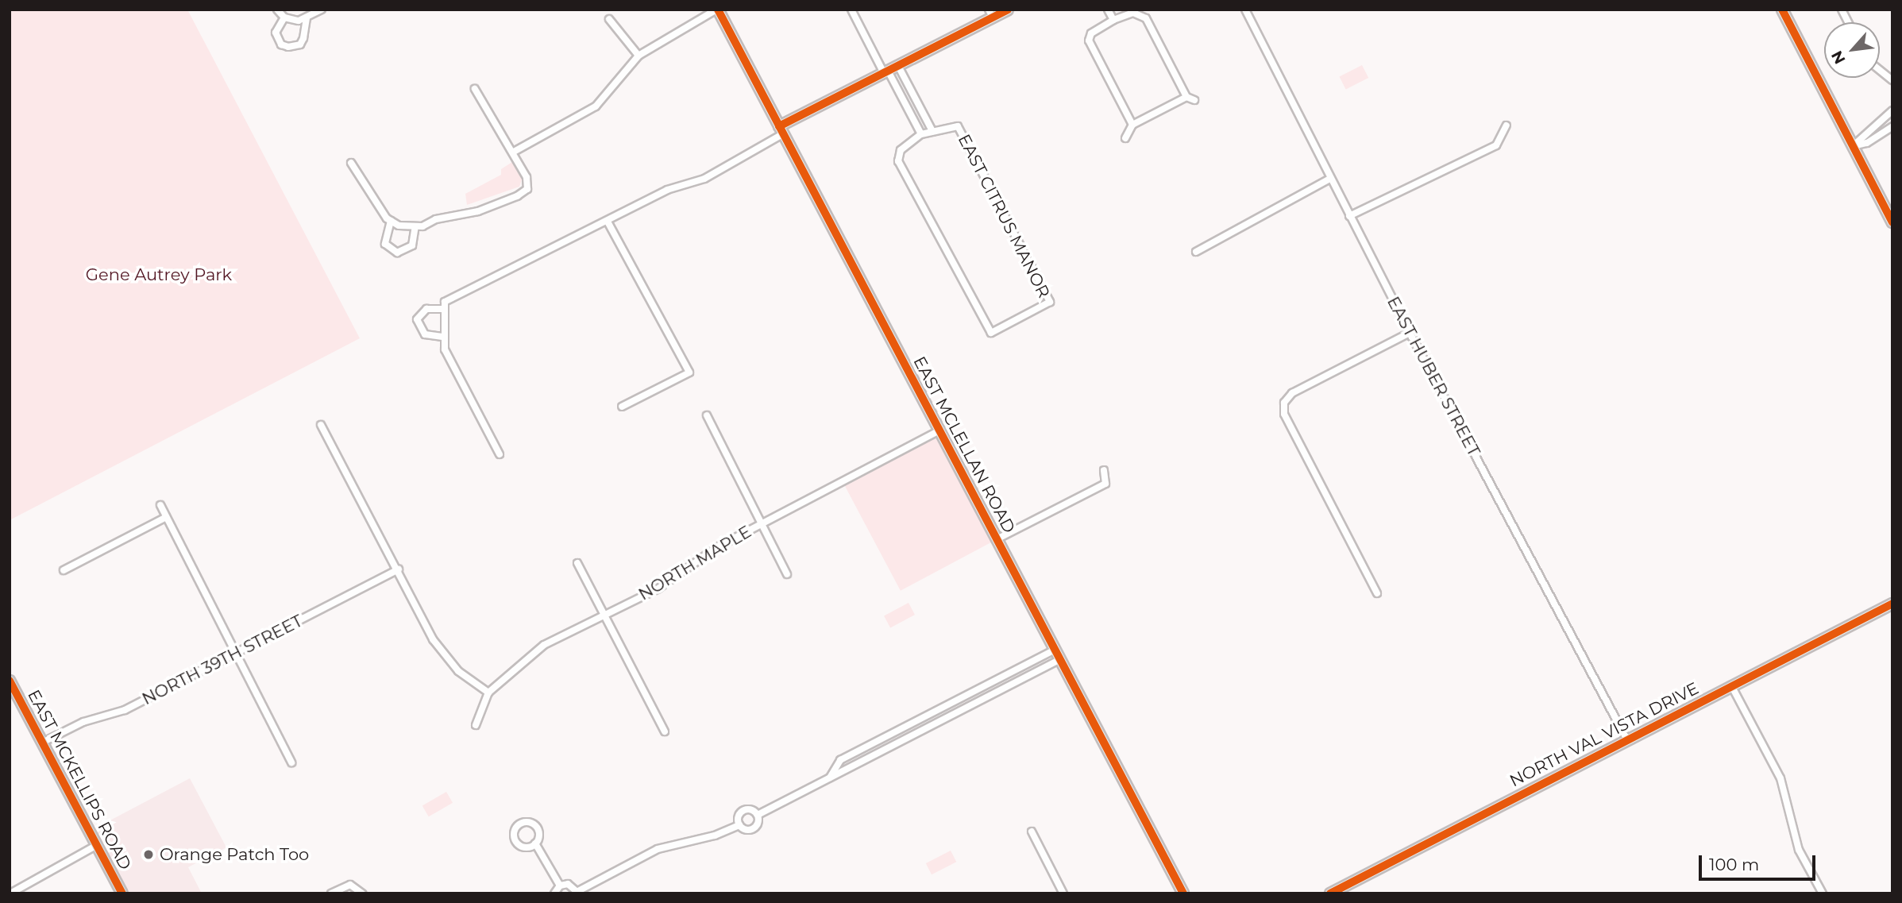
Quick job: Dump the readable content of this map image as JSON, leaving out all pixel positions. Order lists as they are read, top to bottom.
{
  "streets": {
    "main road": ["EAST MCKELLIPS ROAD"],
    "street": [
      "EAST CITRUS MANOR",
      "EAST HUBER STREET",
      "EAST MCLELLAN ROAD",
      "NORTH MAPLE",
      "NORTH 39TH STREET",
      "NORTH VAL VISTA DRIVE"
    ]
  },
  "crossings": [
    ["EAST HUBER STREET", "NORTH VAL VISTA DRIVE"],
    ["EAST MCLELLAN ROAD", "NORTH MAPLE"],
    ["NORTH 39TH STREET", "EAST MCKELLIPS ROAD"]
  ],
  "parks": ["Gene Autrey Park"],
  "places": ["Orange Patch Too"],
  "scale_bar": "100 m",
  "north": "bottom left"
}
